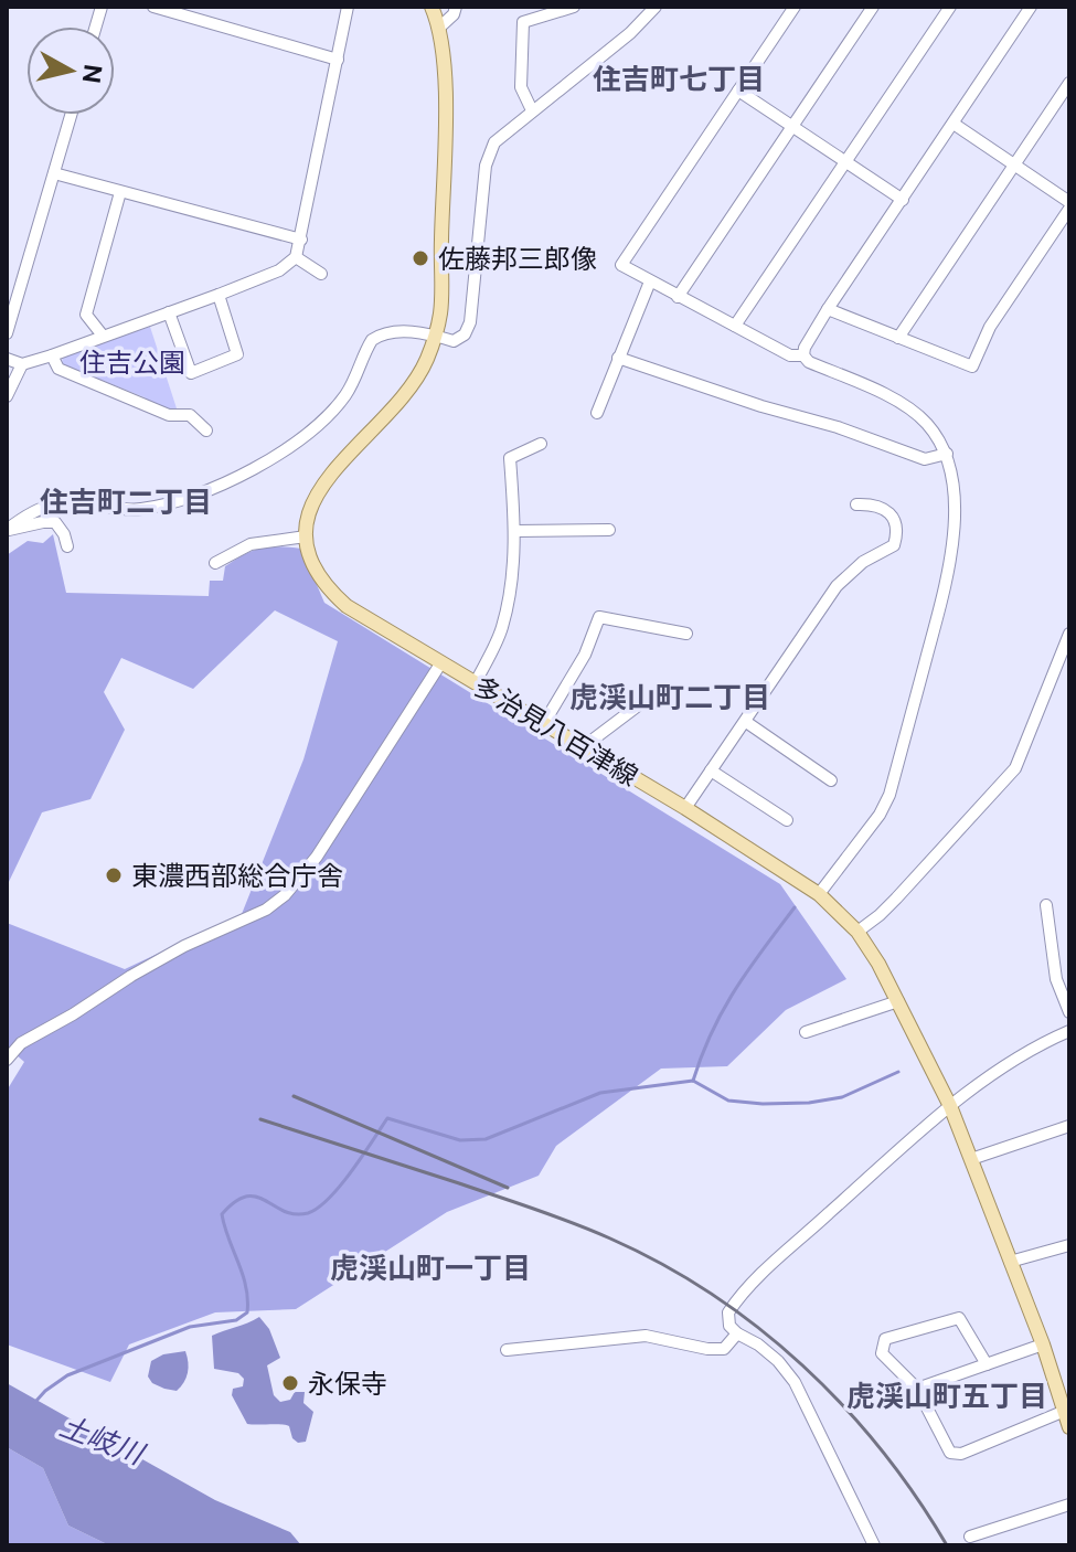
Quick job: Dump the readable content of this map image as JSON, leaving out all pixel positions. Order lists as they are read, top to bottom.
{
  "streets": {
    "main road": ["多治見八百津線"]
  },
  "districts": [
    "住吉町七丁目",
    "住吉町二丁目",
    "虎渓山町二丁目",
    "虎渓山町一丁目",
    "虎渓山町五丁目"
  ],
  "water": ["土岐川"],
  "parks": ["住吉公園"],
  "places": ["佐藤邦三郎像", "東濃西部総合庁舎", "永保寺"],
  "north": "right"
}
